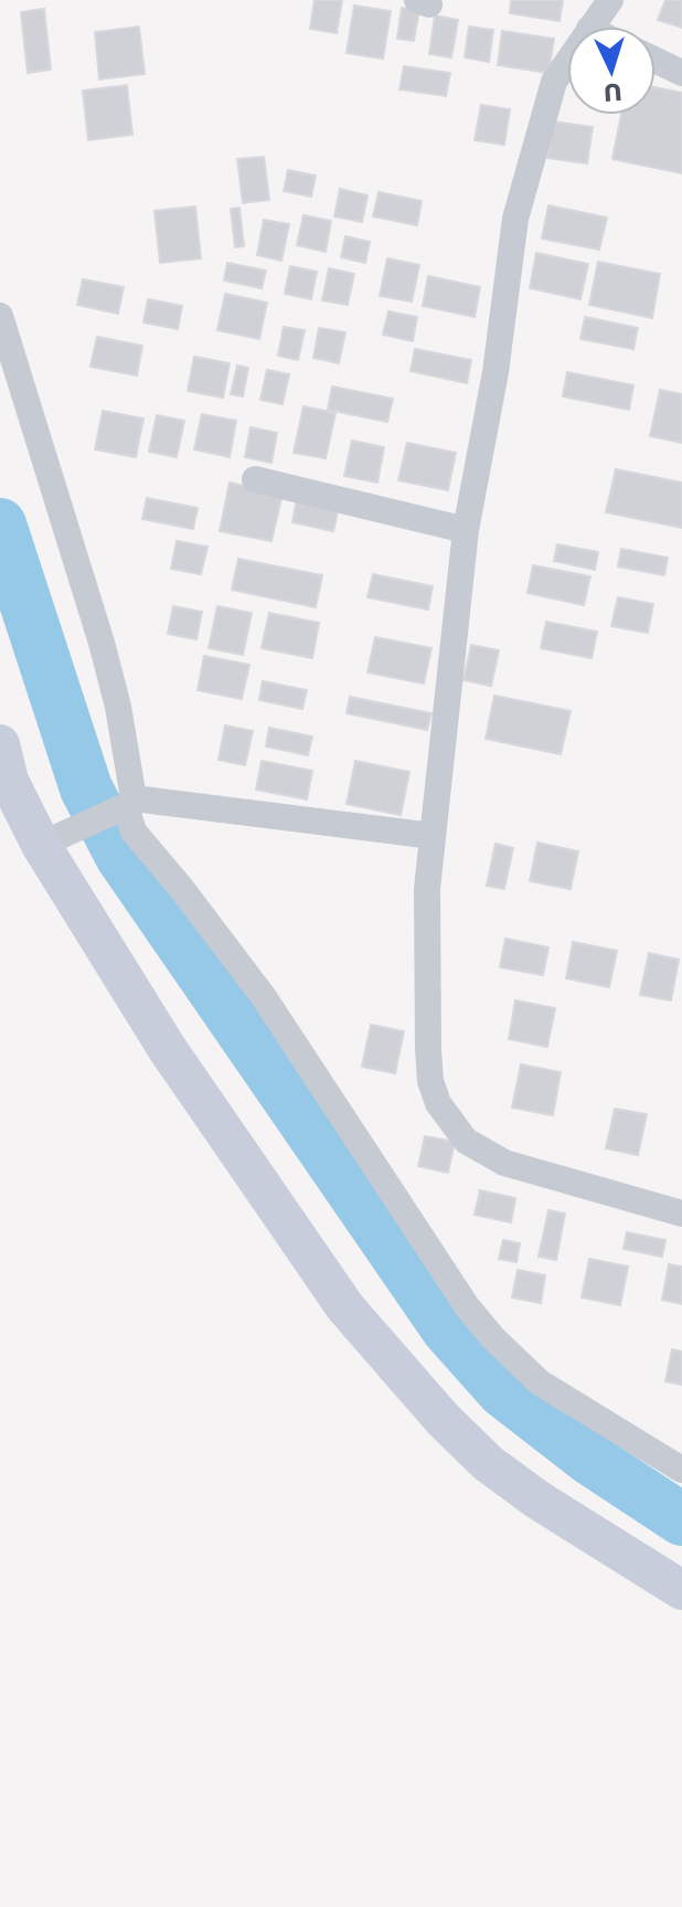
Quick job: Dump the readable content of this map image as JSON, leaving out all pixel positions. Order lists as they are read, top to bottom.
{
  "north": "bottom"
}
